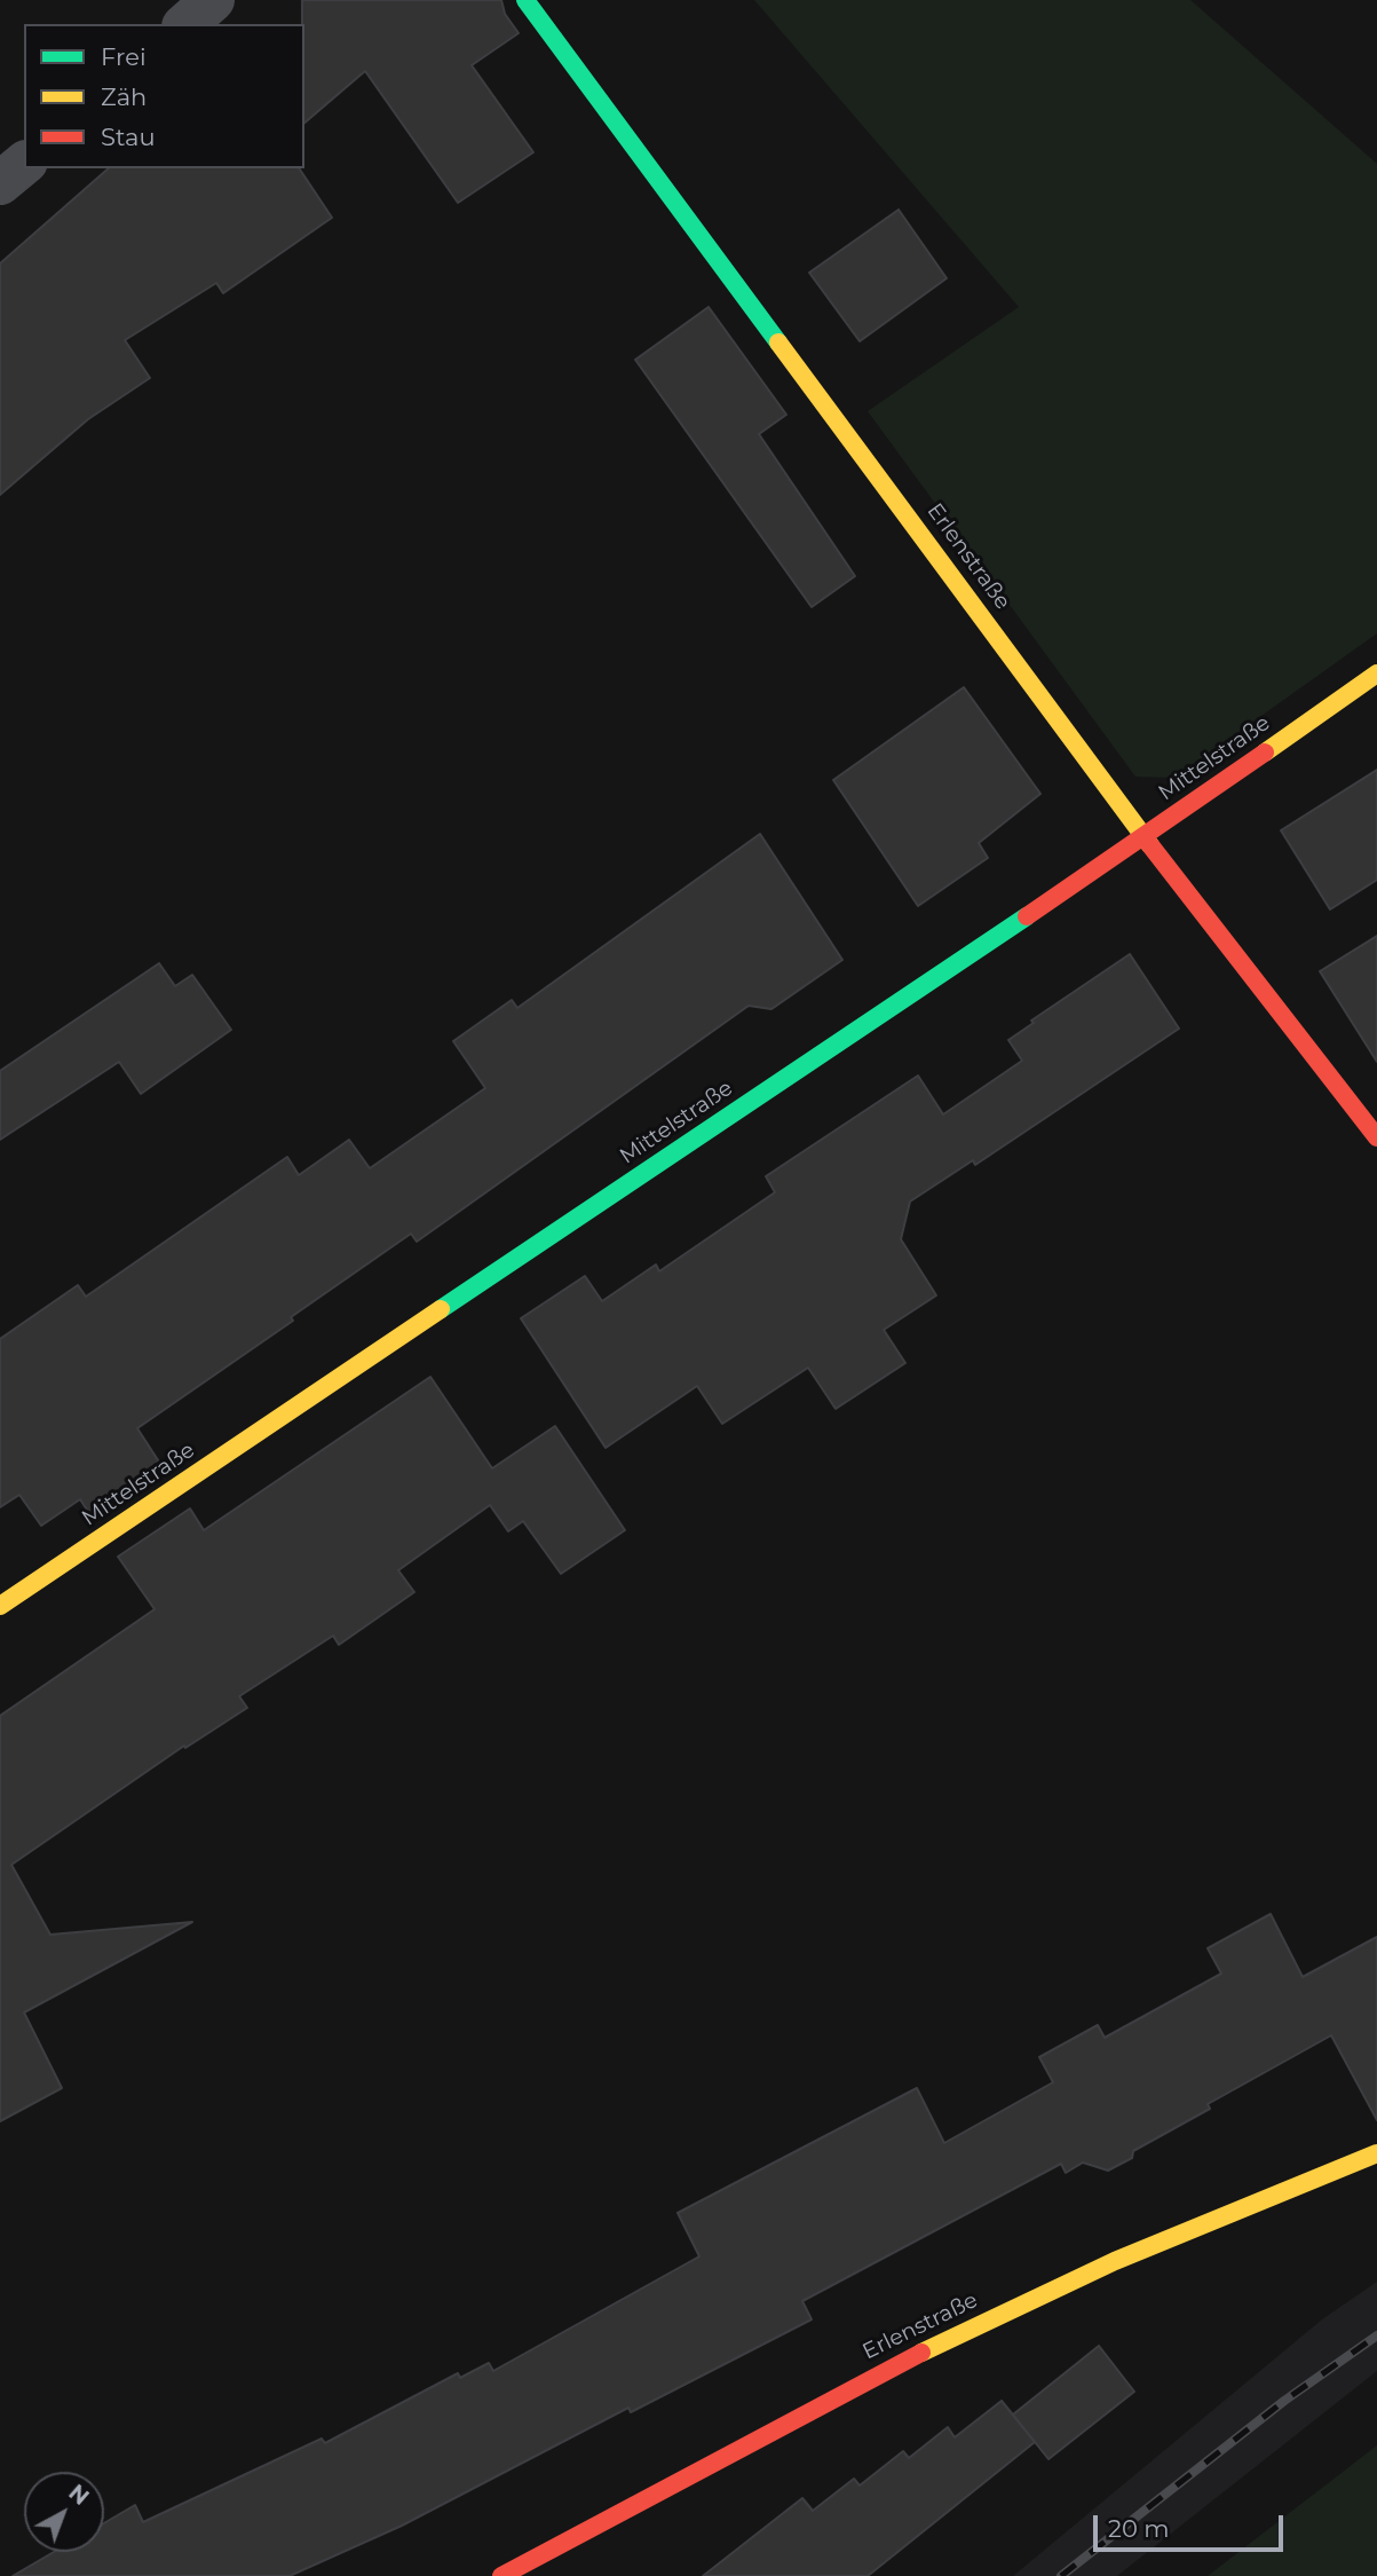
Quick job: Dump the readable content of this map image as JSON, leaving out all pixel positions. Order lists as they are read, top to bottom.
{
  "streets": {
    "street": ["Erlenstraße", "Mittelstraße"]
  },
  "crossings": [
    ["Erlenstraße", "Mittelstraße"]
  ],
  "legend": ["Frei", "Zäh", "Stau"],
  "scale_bar": "20 m",
  "north": "top right"
}
